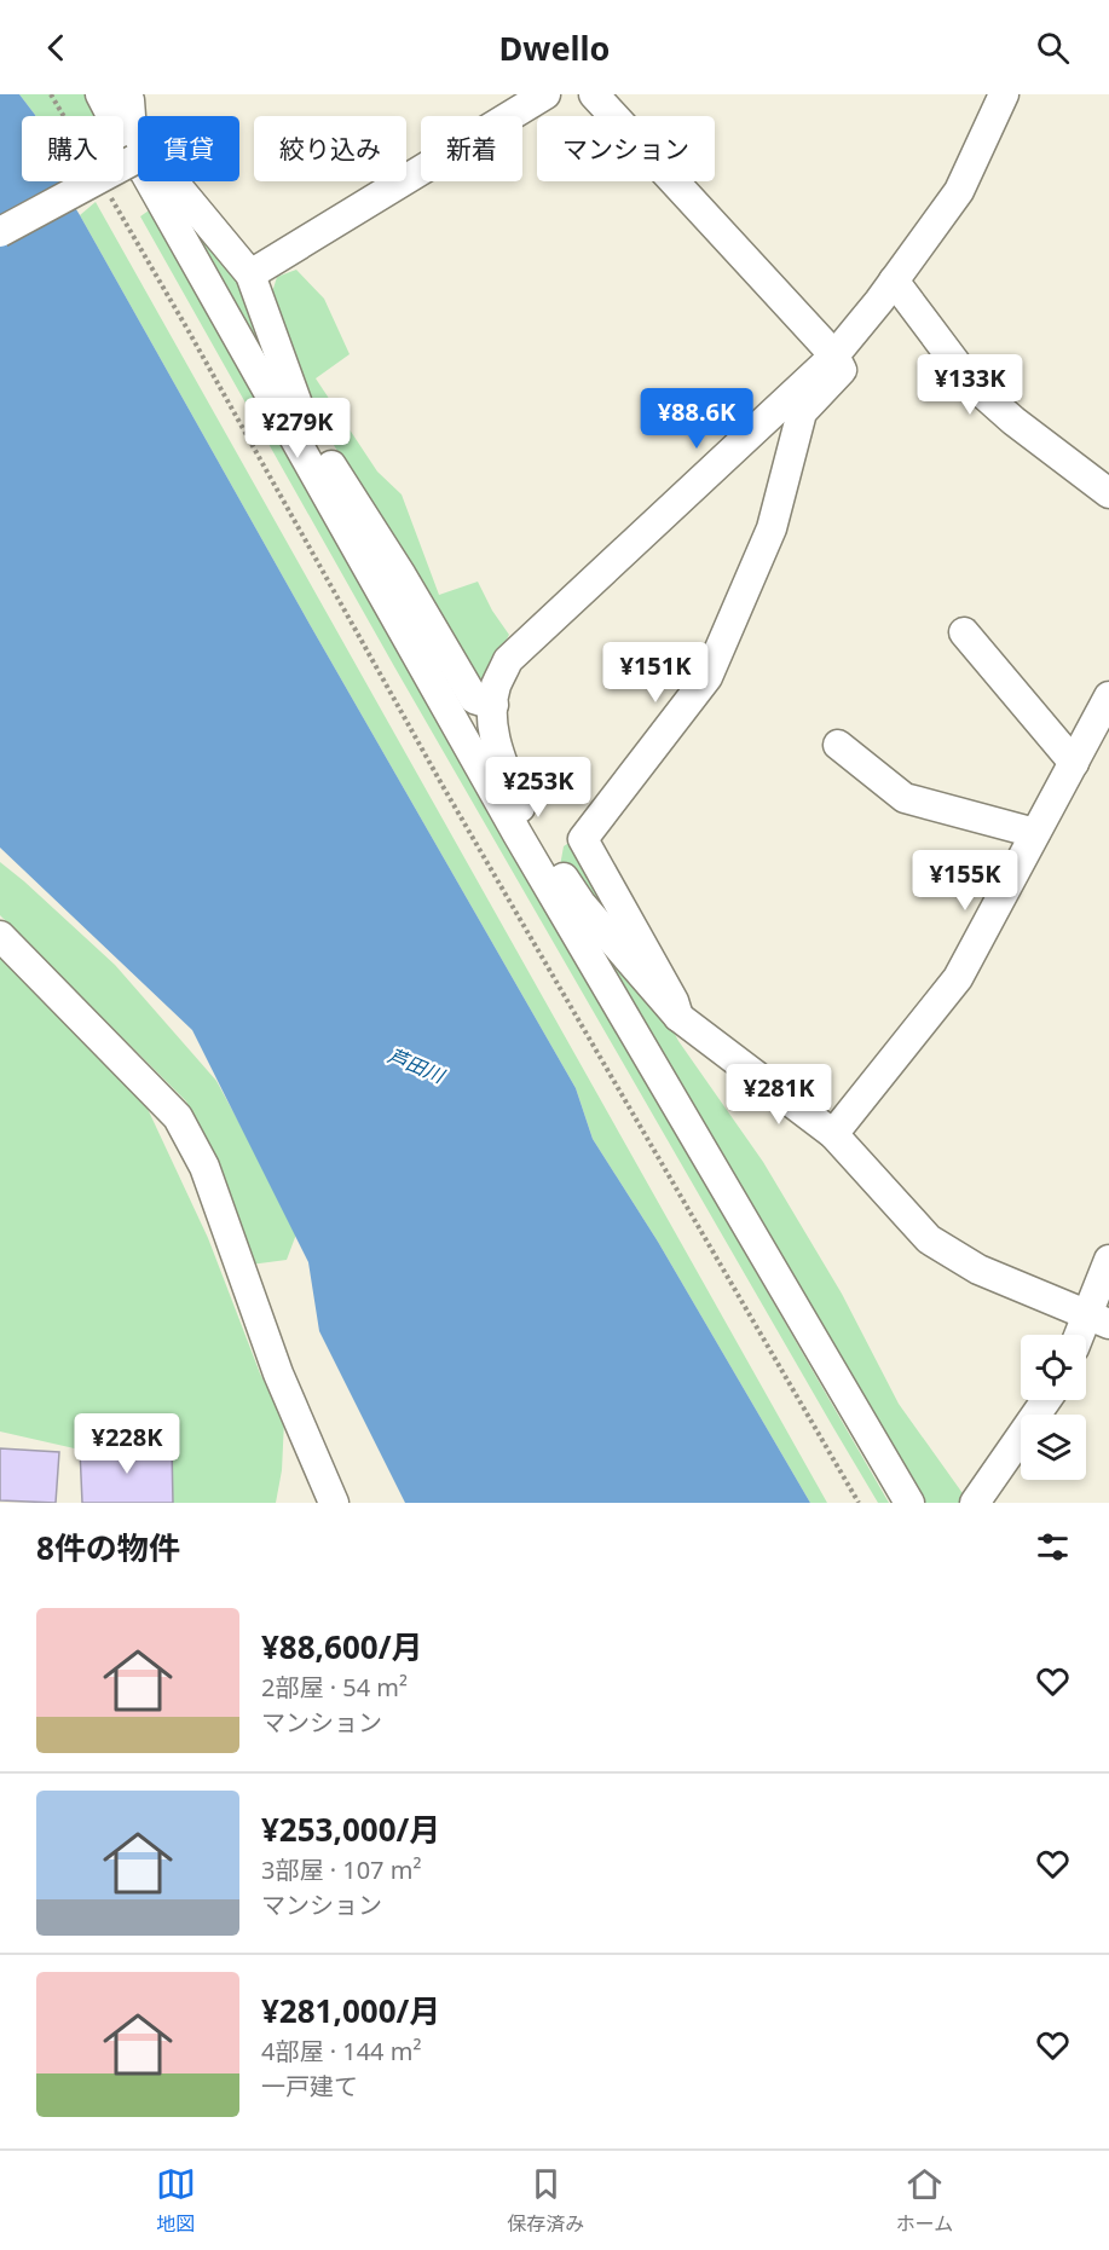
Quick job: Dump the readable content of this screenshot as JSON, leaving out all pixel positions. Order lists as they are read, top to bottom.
{
  "water": ["芦田川"],
  "page": {
    "header": "Dwello",
    "chip": [
      "購入",
      "賃貸",
      "絞り込み",
      "新着",
      "マンション"
    ],
    "price": [
      "¥133K",
      "¥88.6K",
      "¥279K",
      "¥151K",
      "¥253K",
      "¥155K",
      "¥281K",
      "¥228K"
    ],
    "heading": "8件の物件",
    "list": [
      {
        "name": "¥88,600/月",
        "note": "2部屋 · 54 m² · マンション"
      },
      {
        "name": "¥253,000/月",
        "note": "3部屋 · 107 m² · マンション"
      },
      {
        "name": "¥281,000/月",
        "note": "4部屋 · 144 m² · 一戸建て"
      }
    ],
    "tabs": ["地図", "保存済み", "ホーム"]
  }
}
